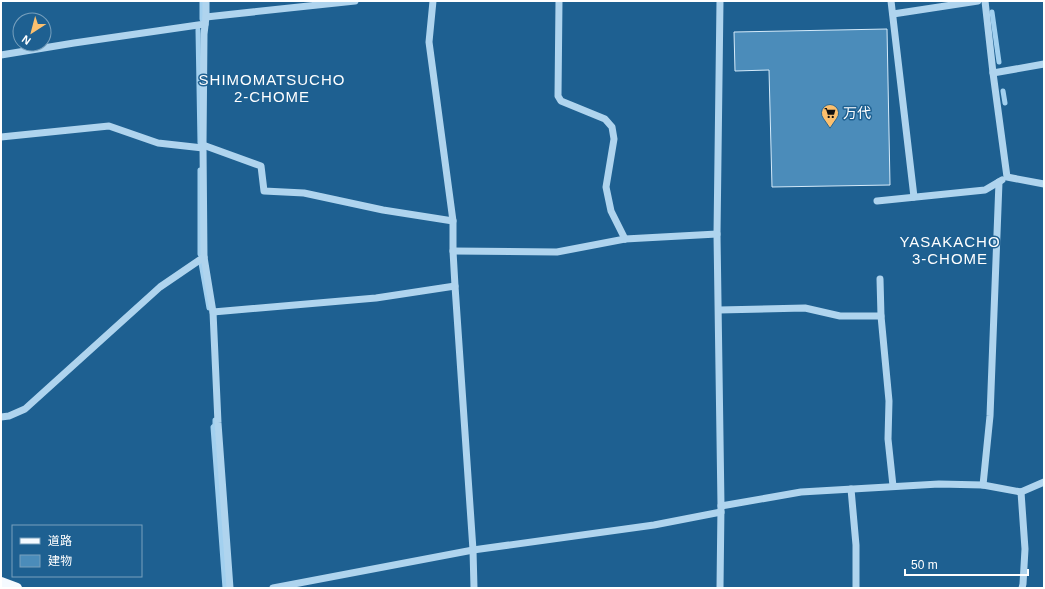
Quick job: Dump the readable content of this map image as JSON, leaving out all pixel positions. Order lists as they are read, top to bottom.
{
  "districts": ["SHIMOMATSUCHO 2-CHOME", "YASAKACHO 3-CHOME"],
  "places": {
    "supermarket": ["万代"]
  },
  "legend": ["道路", "建物"],
  "scale_bar": "50 m",
  "north": "bottom left"
}
